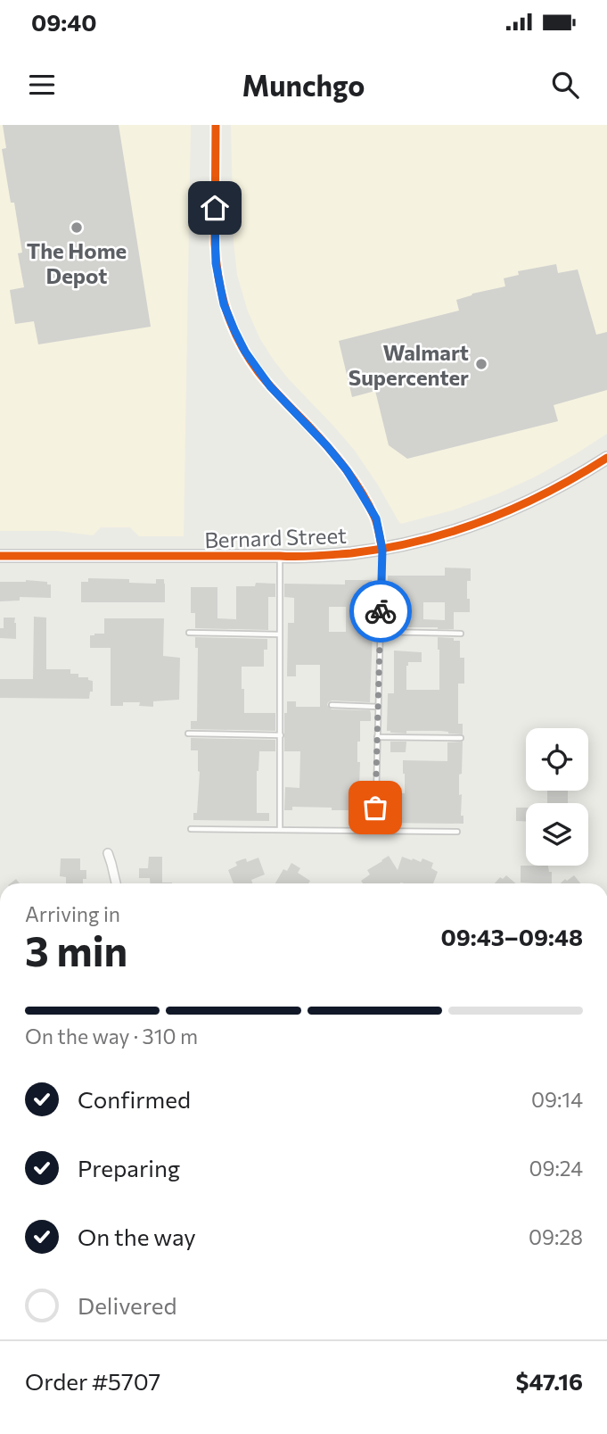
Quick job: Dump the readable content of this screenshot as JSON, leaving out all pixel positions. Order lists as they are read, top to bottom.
{
  "streets": {
    "street": ["Bernard Street"]
  },
  "places": ["The Home Depot", "Walmart Supercenter"],
  "page": {
    "status": "09:40",
    "header": "Munchgo",
    "heading": ["3 min", "Arriving in", "09:43–09:48"],
    "panel": ["Order #5707", "$47.16"],
    "bar": "On the way · 310 m",
    "list": [
      ["Confirmed", "09:14"],
      ["Preparing", "09:24"],
      ["On the way", "09:28"],
      "Delivered"
    ]
  }
}
